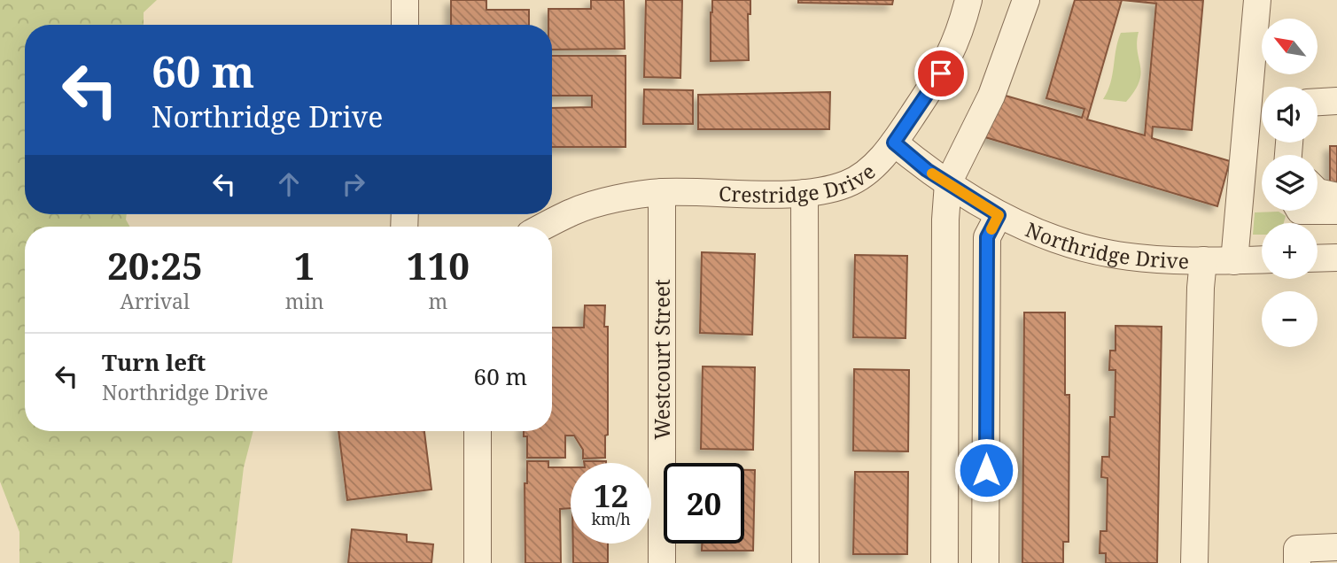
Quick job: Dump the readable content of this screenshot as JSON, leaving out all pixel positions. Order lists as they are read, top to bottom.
{
  "streets": {
    "street": ["Crestridge Drive", "Northridge Drive", "Westcourt Street"]
  },
  "crossings": [
    ["Crestridge Drive", "Northridge Drive"],
    ["Crestridge Drive", "Westcourt Street"]
  ],
  "north": "top left",
  "page": {
    "map_buttons": ["+", "−"],
    "turn": ["60 m", "Northridge Drive"],
    "eta": [
      "20:25",
      "Arrival",
      "1",
      "min",
      "110",
      "m"
    ],
    "list": [
      {
        "name": "Turn left",
        "note": "Northridge Drive",
        "value": "60 m"
      }
    ],
    "speed": "12 km/h",
    "limit": "20"
  }
}
